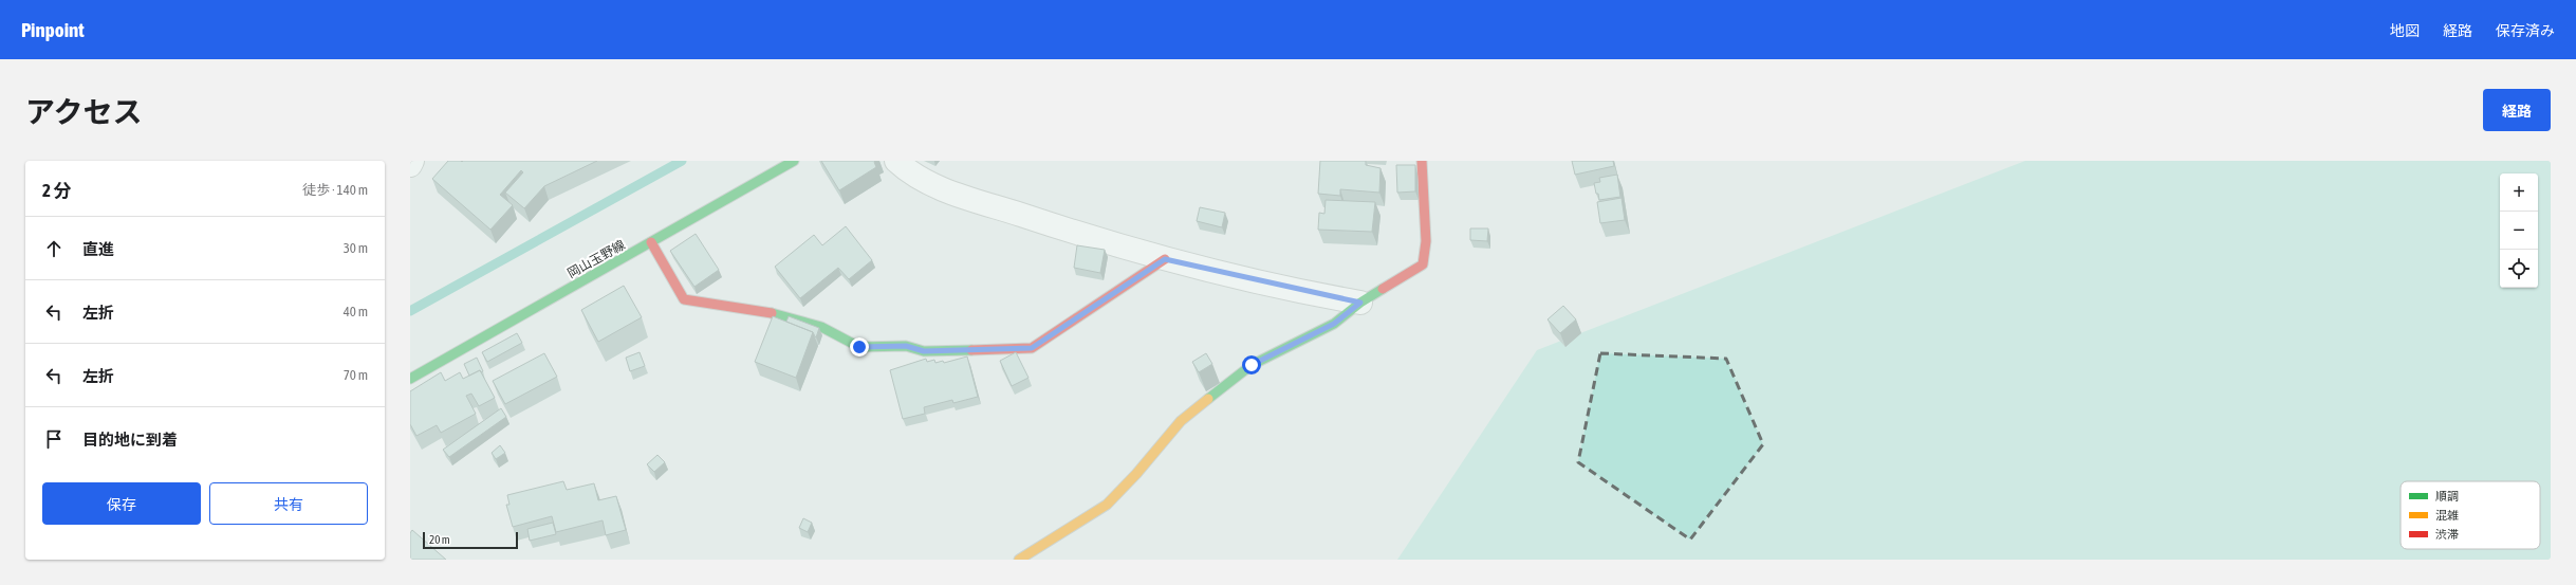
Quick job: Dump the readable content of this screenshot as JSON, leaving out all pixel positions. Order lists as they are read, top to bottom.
{
  "streets": {
    "street": ["岡山玉野線"]
  },
  "legend": ["順調", "混雑", "渋滞"],
  "scale_bar": "20 m",
  "page": {
    "header": "Pinpoint",
    "nav": ["地図", "経路", "保存済み"],
    "title": "アクセス",
    "buttons": [
      "経路",
      ["保存", "共有"]
    ],
    "heading": ["2 分", "徒歩 · 140 m"],
    "map_buttons": ["+", "−"],
    "list": [
      ["直進", "30 m"],
      ["左折", "40 m"],
      ["左折", "70 m"],
      "目的地に到着"
    ],
    "scale": "20 m"
  }
}
